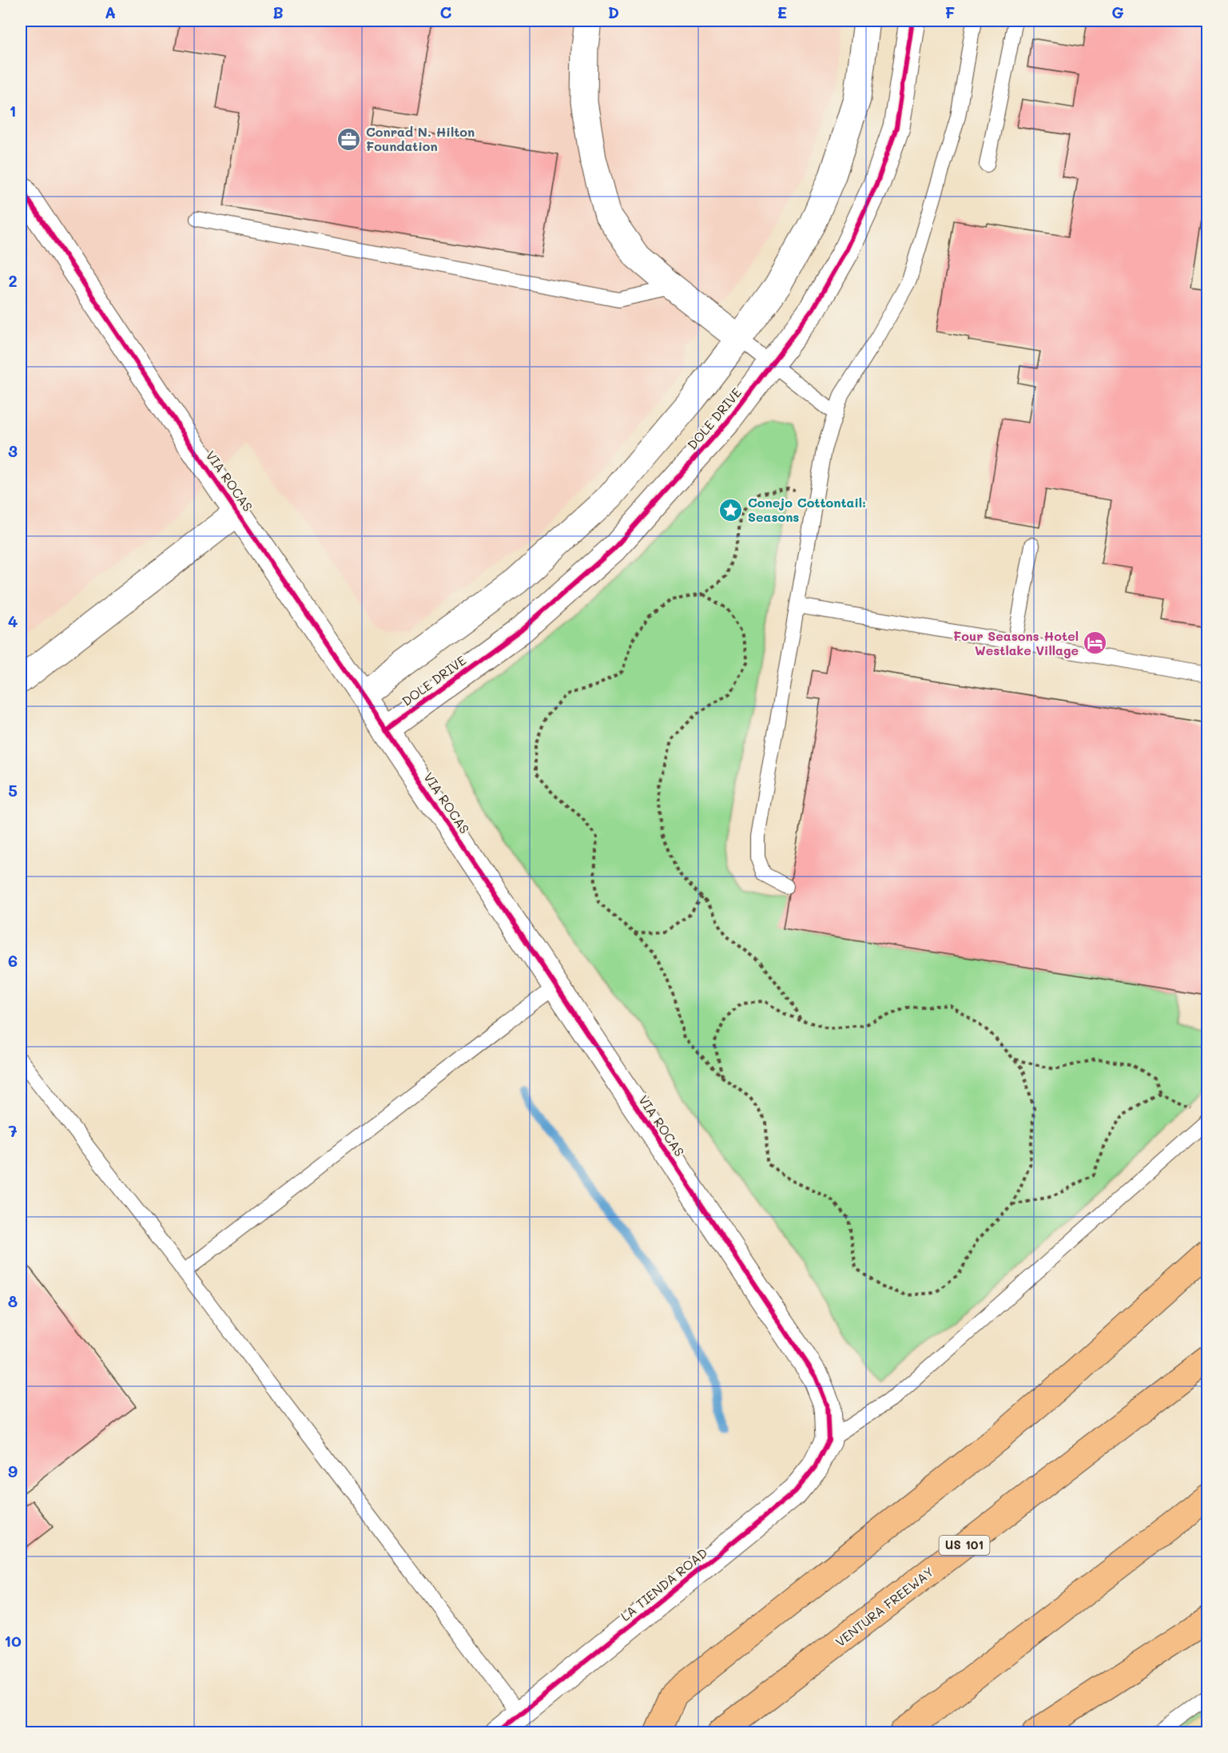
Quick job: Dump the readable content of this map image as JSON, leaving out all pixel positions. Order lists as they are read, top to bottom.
{
  "streets": {
    "highway": ["US 101", "VENTURA FREEWAY"],
    "street": ["DOLE DRIVE", "VIA ROCAS", "LA TIENDA ROAD"]
  },
  "crossings": [
    ["DOLE DRIVE", "VIA ROCAS"],
    ["VIA ROCAS", "LA TIENDA ROAD"]
  ],
  "places": {
    "office": ["Conrad N. Hilton Foundation"],
    "place": ["Conejo Cottontail: Seasons"],
    "hotel": ["Four Seasons Hotel Westlake Village"]
  },
  "grid": {
    "columns": [
      "A",
      "B",
      "C",
      "D",
      "E",
      "F",
      "G"
    ],
    "rows": [
      "1",
      "2",
      "3",
      "4",
      "5",
      "6",
      "7",
      "8",
      "9",
      "10"
    ]
  }
}
